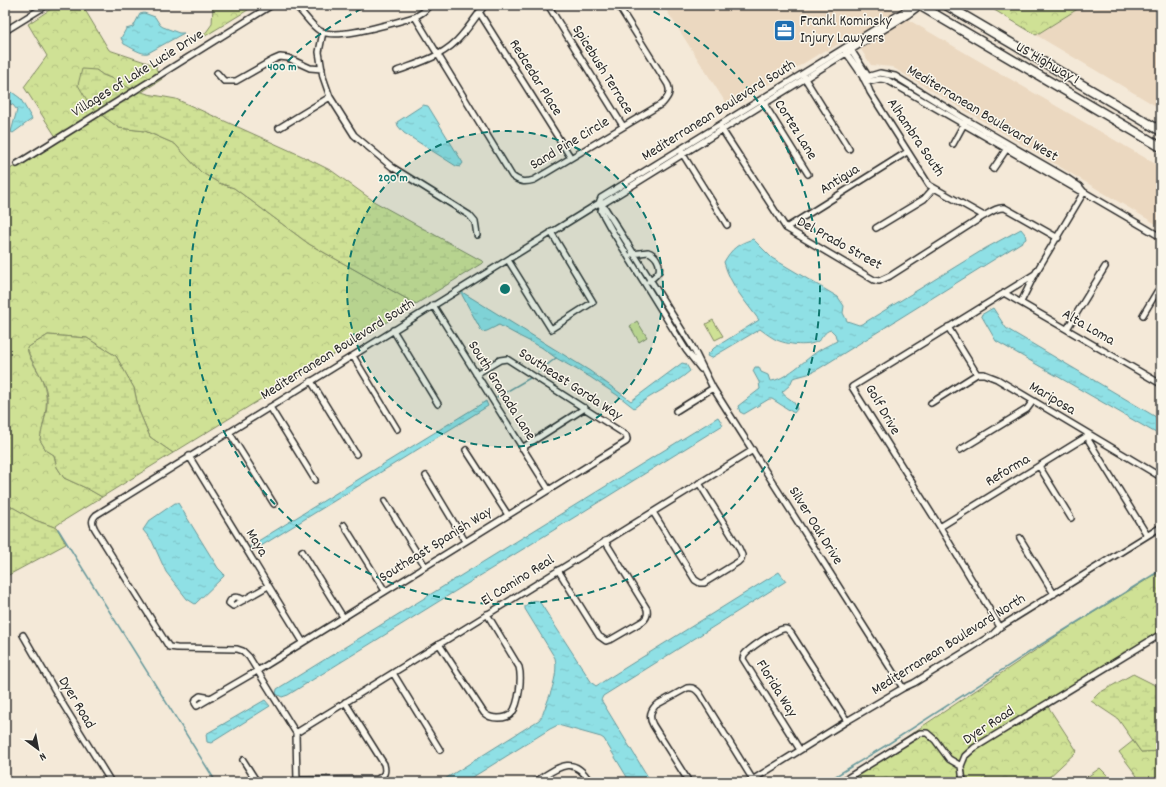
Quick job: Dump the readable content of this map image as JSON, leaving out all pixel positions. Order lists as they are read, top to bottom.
{
  "streets": {
    "main road": ["US Highway 1"],
    "street": [
      "Spicebush Terrace",
      "Villages of Lake Lucie Drive",
      "Redcedar Place",
      "Mediterranean Boulevard South",
      "Mediterranean Boulevard West",
      "Cortez Lane",
      "Alhambra South",
      "Sand Pine Circle",
      "Antigua",
      "Del Prado Street",
      "Alta Loma",
      "Southeast Gorda Way",
      "South Granada Lane",
      "Mariposa",
      "Golf Drive",
      "Reforma",
      "Silver Oak Drive",
      "Maya",
      "Southeast Spanish Way",
      "El Camino Real",
      "Mediterranean Boulevard North",
      "Florida Way",
      "Dyer Road"
    ]
  },
  "crossings": [
    ["US Highway 1", "Mediterranean Boulevard South"],
    ["Spicebush Terrace", "Sand Pine Circle"],
    ["Redcedar Place", "Sand Pine Circle"],
    ["Mediterranean Boulevard South", "Cortez Lane"],
    ["Mediterranean Boulevard South", "Alhambra South"],
    ["Mediterranean Boulevard South", "Del Prado Street"],
    ["Mediterranean Boulevard South", "South Granada Lane"],
    ["Mediterranean Boulevard South", "Silver Oak Drive"],
    ["Mediterranean Boulevard South", "Maya"],
    ["Mediterranean Boulevard South", "Southeast Spanish Way"],
    ["Mediterranean Boulevard West", "Alhambra South"],
    ["Mediterranean Boulevard West", "Golf Drive"],
    ["Alhambra South", "Antigua"],
    ["Alhambra South", "Del Prado Street"],
    ["Antigua", "Del Prado Street"],
    ["Alta Loma", "Golf Drive"],
    ["Southeast Gorda Way", "South Granada Lane"],
    ["Southeast Gorda Way", "Southeast Spanish Way"],
    ["South Granada Lane", "Southeast Spanish Way"],
    ["Mariposa", "Reforma"],
    ["Golf Drive", "Reforma"],
    ["Golf Drive", "Mediterranean Boulevard North"],
    ["Silver Oak Drive", "El Camino Real"],
    ["Silver Oak Drive", "Mediterranean Boulevard North"],
    ["Maya", "Southeast Spanish Way"],
    ["Mediterranean Boulevard North", "Florida Way"]
  ],
  "places": {
    "office": ["Frankl Kominsky Injury Lawyers"]
  },
  "north": "bottom right",
  "rings": ["400 m", "200 m"]
}
